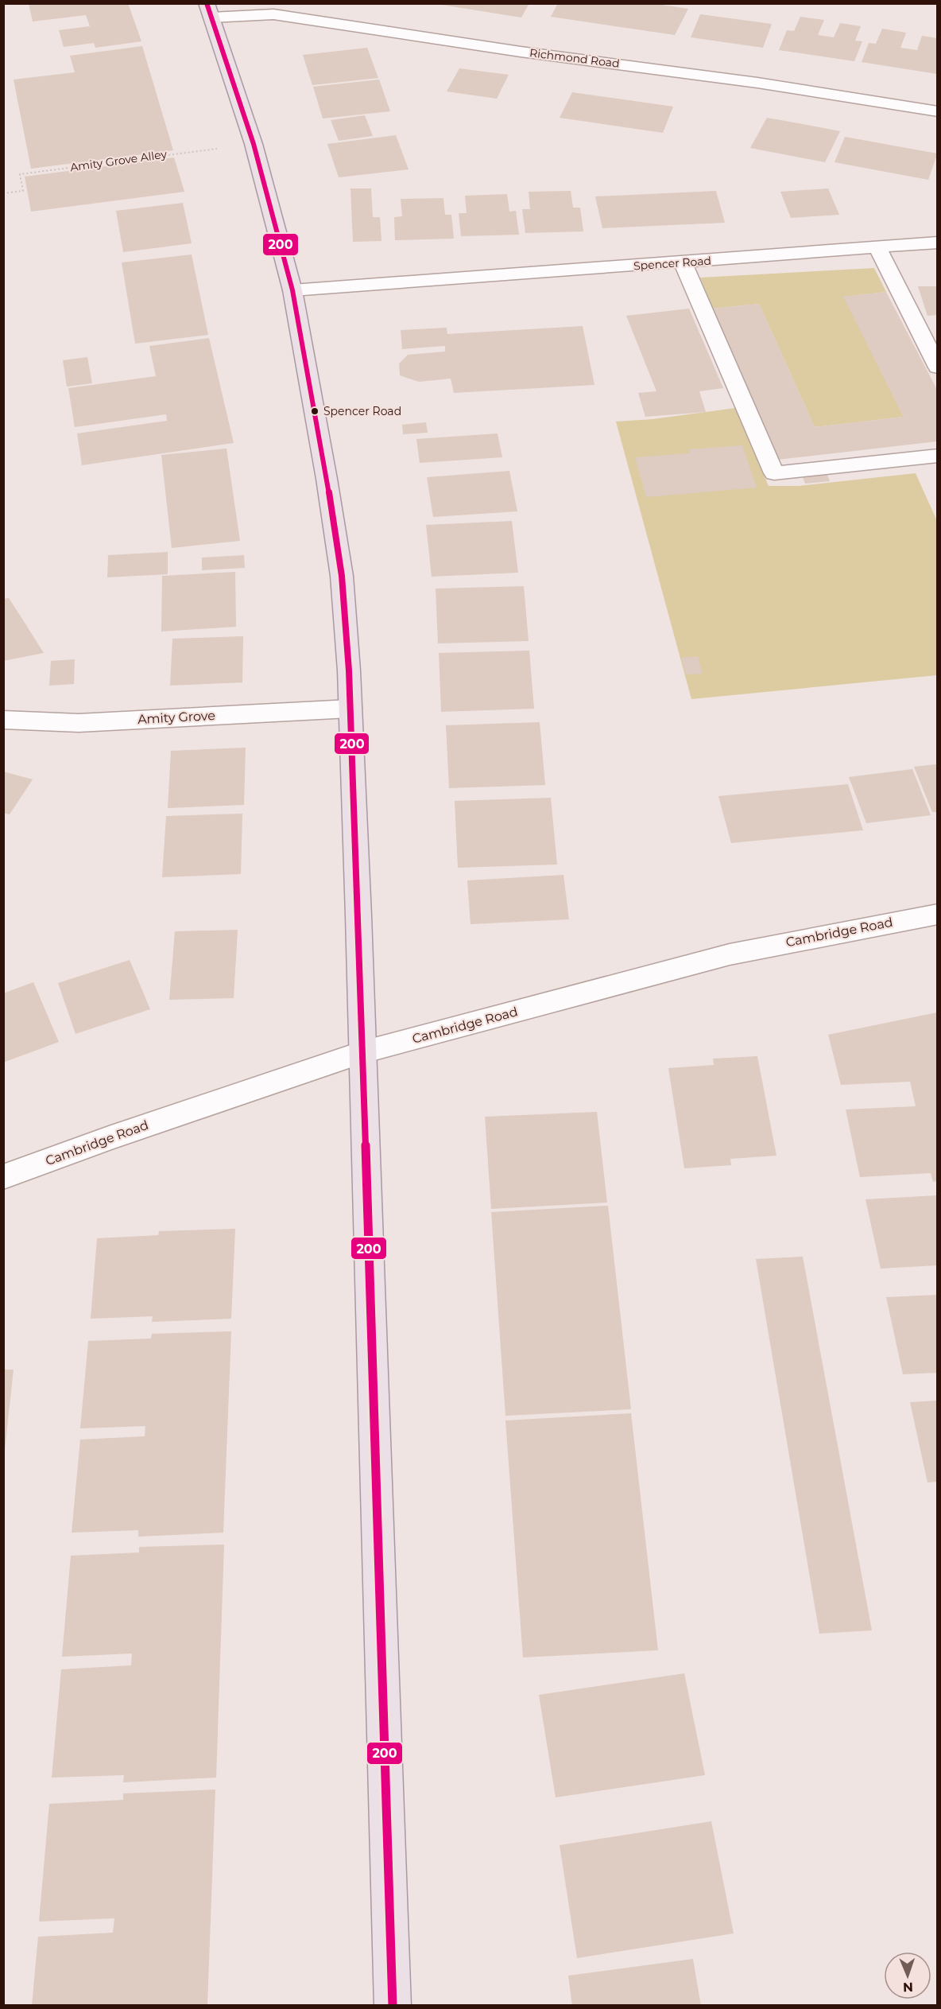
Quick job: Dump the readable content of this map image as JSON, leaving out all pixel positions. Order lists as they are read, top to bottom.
{
  "streets": {
    "street": [
      "Richmond Road",
      "Spencer Road",
      "Amity Grove",
      "Cambridge Road"
    ],
    "path": ["Amity Grove Alley"]
  },
  "places": ["Spencer Road"],
  "lines": ["transit line 200"],
  "north": "bottom"
}
